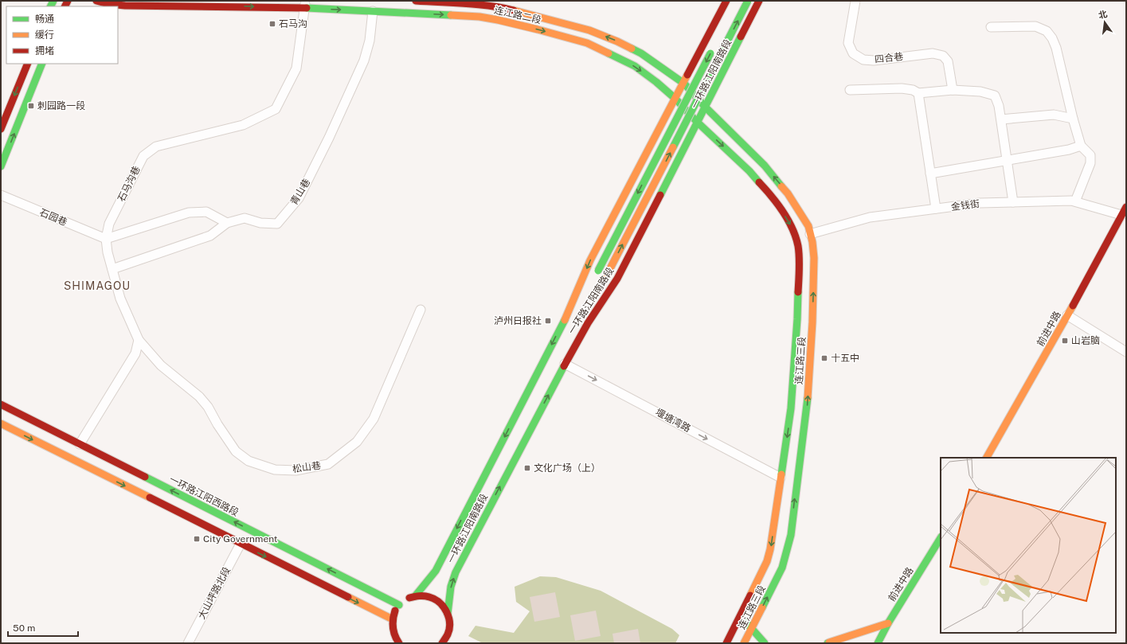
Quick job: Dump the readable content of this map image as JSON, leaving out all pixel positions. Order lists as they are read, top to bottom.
{
  "streets": {
    "main road": [
      "连江路二段",
      "一环路江阳南路段",
      "前进中路",
      "连江路三段",
      "一环路江阳西路段"
    ],
    "street": [
      "四合巷",
      "石马沟巷",
      "青山巷",
      "金钱街",
      "石园巷",
      "堰塘湾路",
      "松山巷",
      "大山坪路北段"
    ]
  },
  "crossings": [
    ["连江路二段", "一环路江阳南路段"],
    ["连江路二段", "石马沟巷"],
    ["连江路二段", "青山巷"],
    ["连江路二段", "连江路三段"],
    ["一环路江阳南路段", "连江路三段"],
    ["一环路江阳南路段", "堰塘湾路"],
    ["石马沟巷", "青山巷"],
    ["石马沟巷", "石园巷"],
    ["石马沟巷", "松山巷"],
    ["金钱街", "前进中路"],
    ["金钱街", "连江路三段"],
    ["连江路三段", "堰塘湾路"]
  ],
  "one_way": ["堰塘湾路"],
  "districts": ["SHIMAGOU"],
  "places": {
    "transit": [
      "石马沟",
      "刺园路一段",
      "泸州日报社",
      "山岩脑",
      "十五中",
      "文化广场（上）",
      "City Government"
    ]
  },
  "legend": ["畅通", "缓行", "拥堵"],
  "scale_bar": "50 m",
  "north": "top"
}
